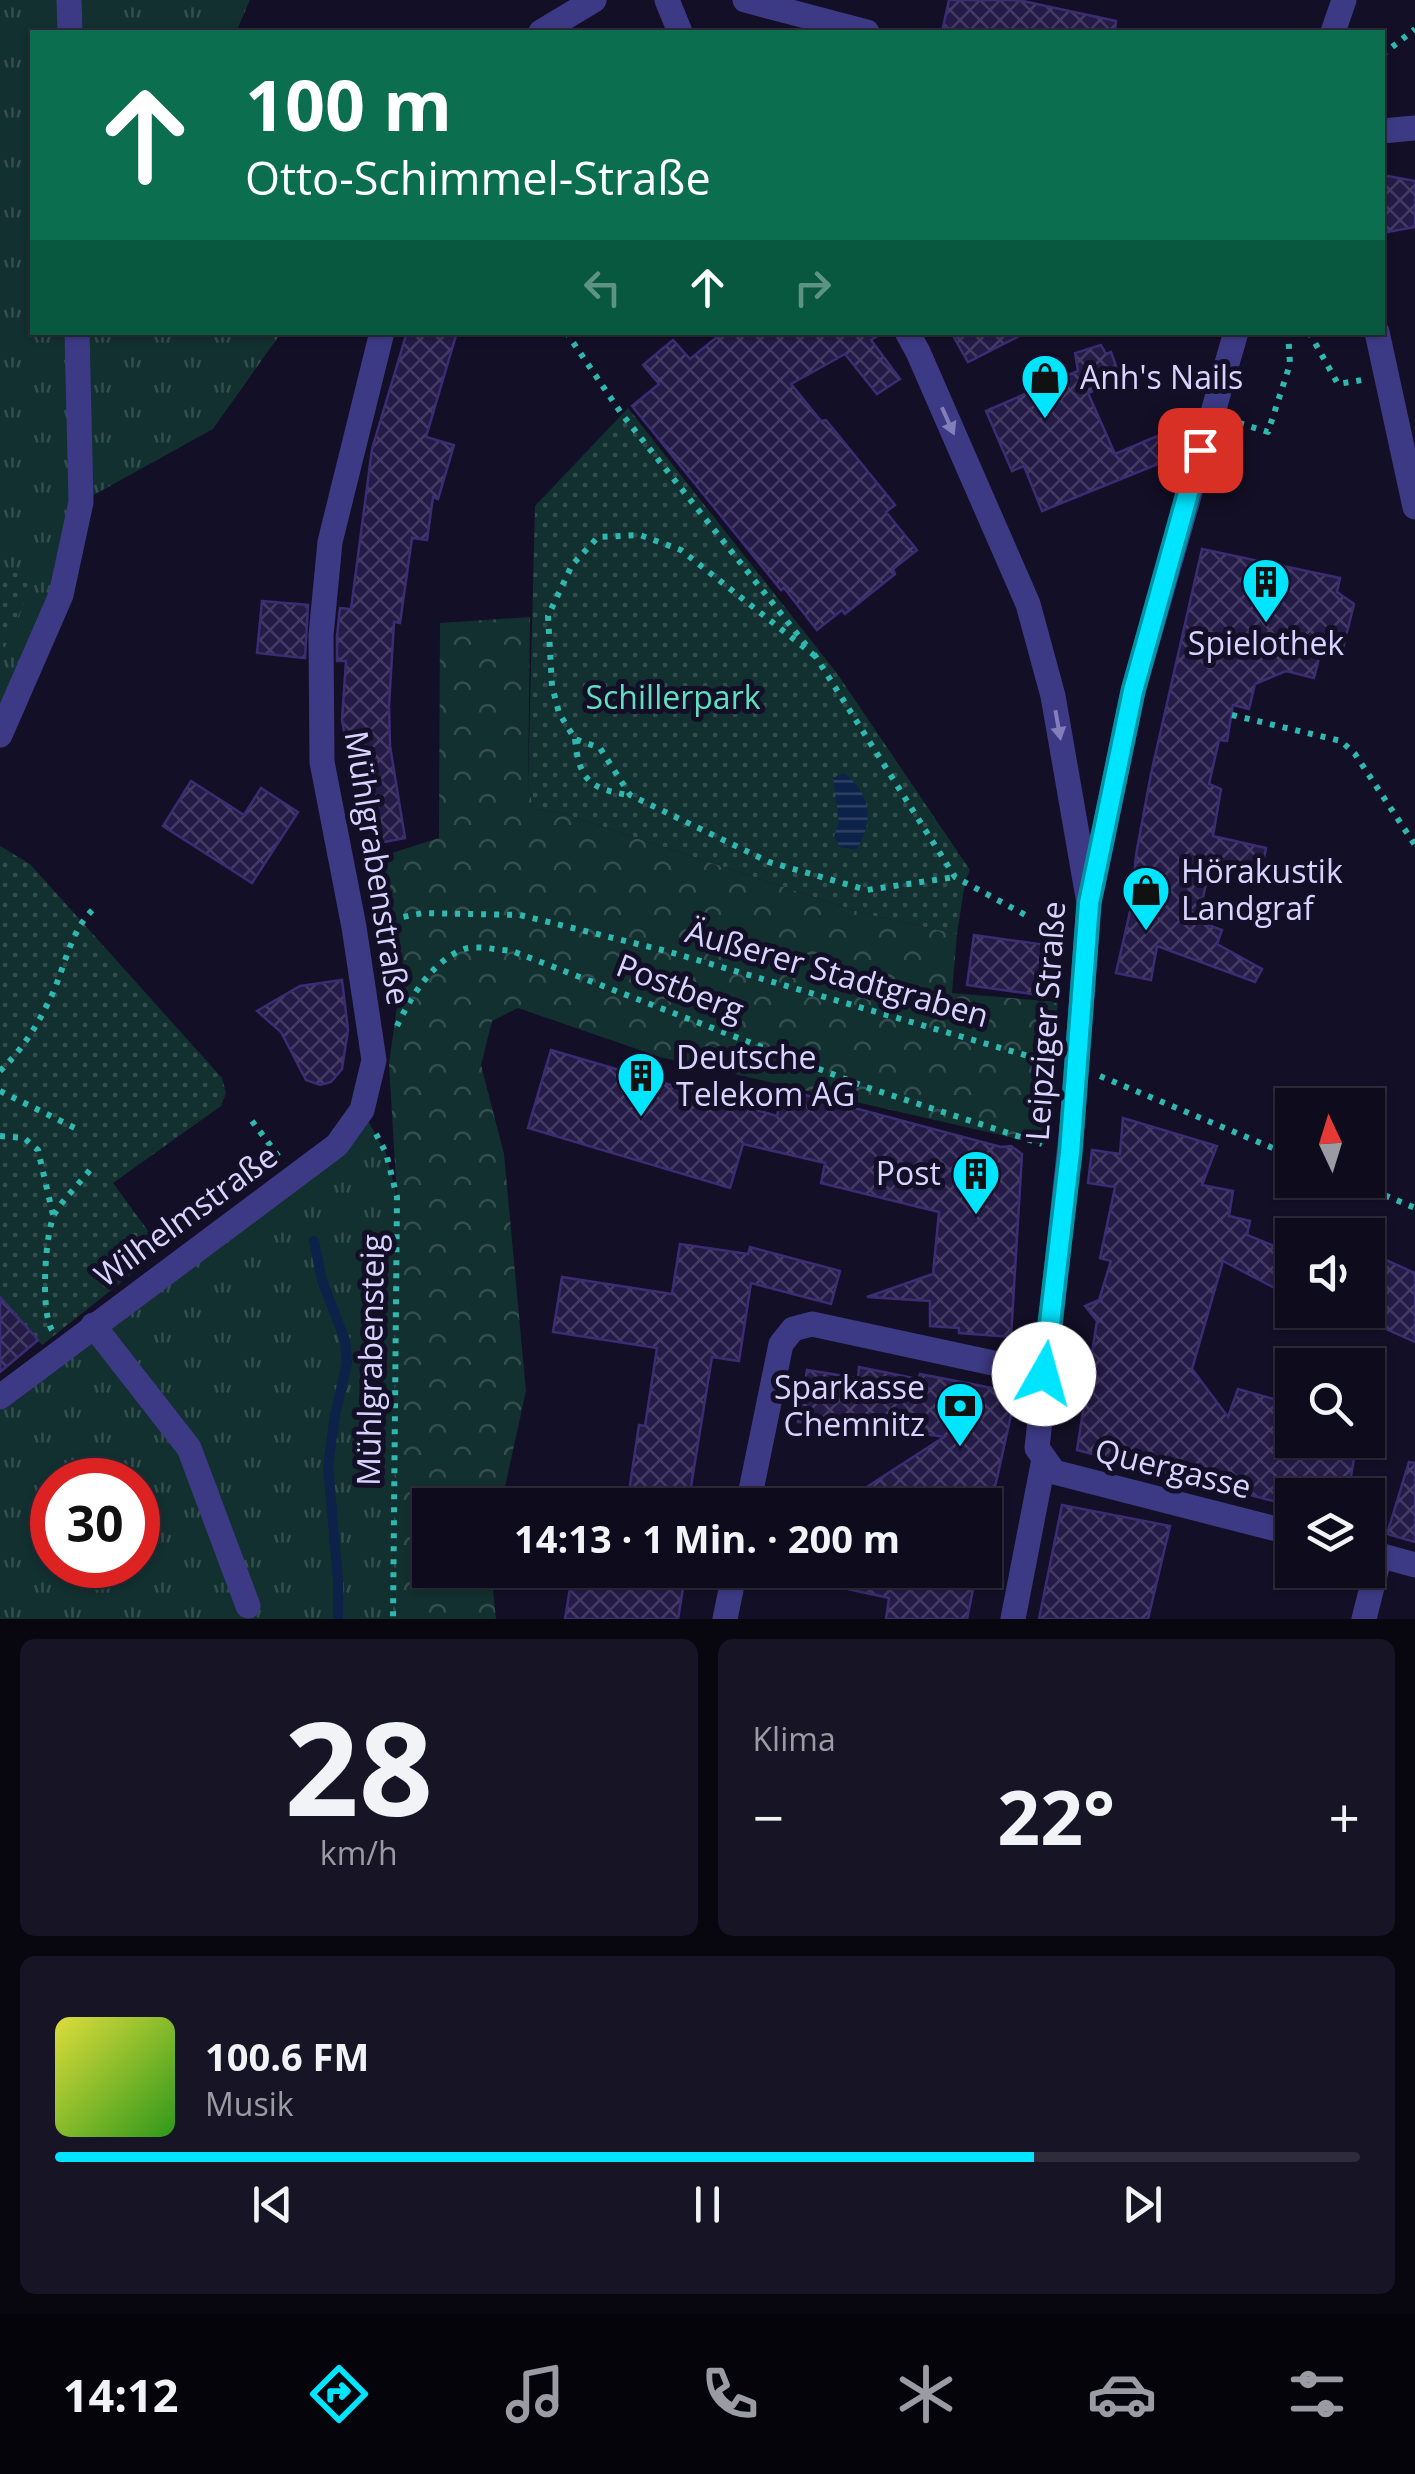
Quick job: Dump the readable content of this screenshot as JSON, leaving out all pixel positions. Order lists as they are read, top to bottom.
{
  "streets": {
    "street": [
      "Mühlgrabenstraße",
      "Leipziger Straße",
      "Wilhelmstraße",
      "Quergasse"
    ],
    "path": ["Äußerer Stadtgraben", "Postberg", "Mühlgrabensteig"]
  },
  "crossings": [
    ["Mühlgrabenstraße", "Äußerer Stadtgraben"],
    ["Mühlgrabenstraße", "Postberg"],
    ["Mühlgrabenstraße", "Wilhelmstraße"],
    ["Postberg", "Leipziger Straße"],
    ["Postberg", "Wilhelmstraße"],
    ["Leipziger Straße", "Quergasse"],
    ["Wilhelmstraße", "Mühlgrabensteig"]
  ],
  "one_way": ["Leipziger Straße"],
  "parks": ["Schillerpark"],
  "places": {
    "shop": ["Anh's Nails", "Hörakustik Landgraf"],
    "building": ["Spielothek", "Deutsche Telekom AG", "Post"],
    "bank": ["Sparkasse Chemnitz"]
  },
  "north": "top",
  "page": {
    "turn": ["100 m", "Otto-Schimmel-Straße"],
    "limit": "30",
    "trip": "14:13 · 1 Min. · 200 m",
    "tile": [
      ["28", "km/h"],
      "Klima"
    ],
    "heat": ["−", "22°", "+"],
    "song": ["100.6 FM", "Musik"],
    "tabs": "14:12"
  }
}
